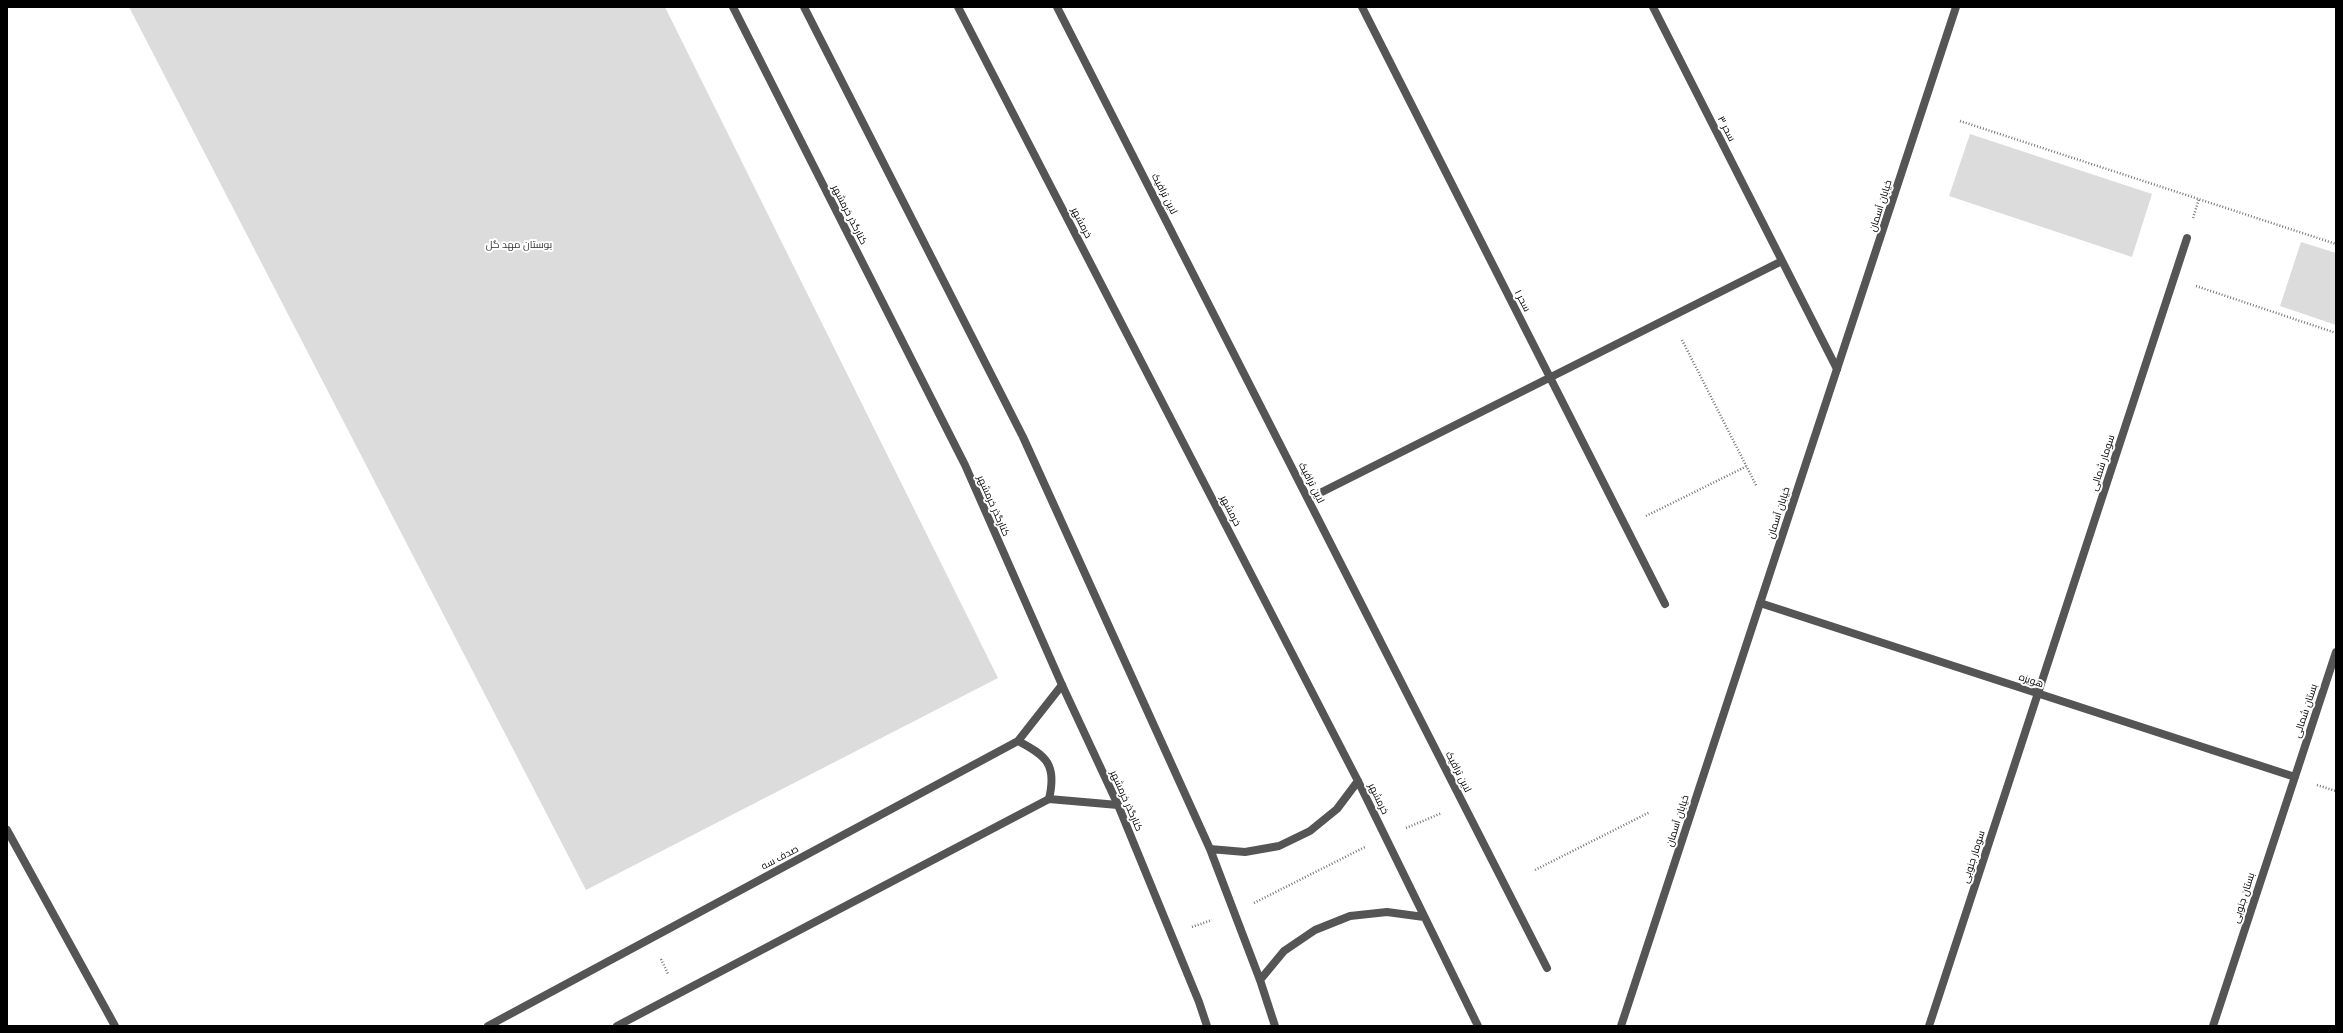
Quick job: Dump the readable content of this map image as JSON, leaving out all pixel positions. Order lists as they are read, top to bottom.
{
  "streets": {
    "street": [
      "سحر ۳",
      "لاین ترافیک",
      "خیابان آسمان",
      "کنارگذر خرمشهر",
      "خرمشهر",
      "سحر ۱",
      "سومار شمالی",
      "هویزه",
      "بستان شمالی",
      "سومار جنوبی",
      "صدف سه",
      "بستان جنوبی"
    ]
  },
  "crossings": [
    ["سحر ۳", "خیابان آسمان"],
    ["خیابان آسمان", "هویزه"],
    ["کنارگذر خرمشهر", "صدف سه"],
    ["سومار شمالی", "هویزه"],
    ["سومار شمالی", "سومار جنوبی"],
    ["هویزه", "بستان شمالی"],
    ["هویزه", "سومار جنوبی"],
    ["هویزه", "بستان جنوبی"],
    ["بستان شمالی", "بستان جنوبی"]
  ],
  "parks": ["بوستان مهد گل"]
}
